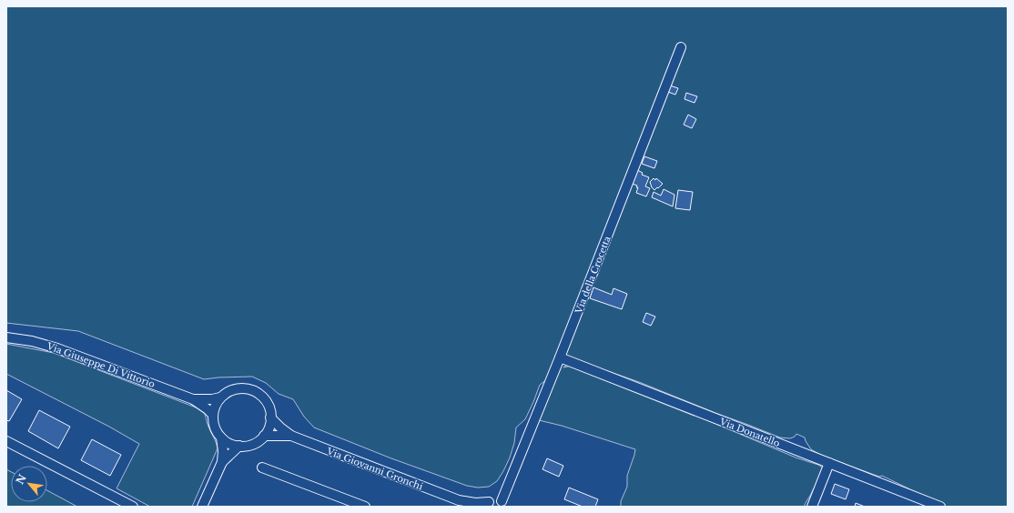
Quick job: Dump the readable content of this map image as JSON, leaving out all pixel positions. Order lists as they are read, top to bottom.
{
  "streets": {
    "street": [
      "Via della Crocetta",
      "Via Giuseppe Di Vittorio",
      "Via Donatello",
      "Via Giovanni Gronchi"
    ]
  },
  "crossings": [
    ["Via della Crocetta", "Via Donatello"],
    ["Via della Crocetta", "Via Giovanni Gronchi"],
    ["Via Giuseppe Di Vittorio", "Via Giovanni Gronchi"]
  ],
  "north": "top left"
}
